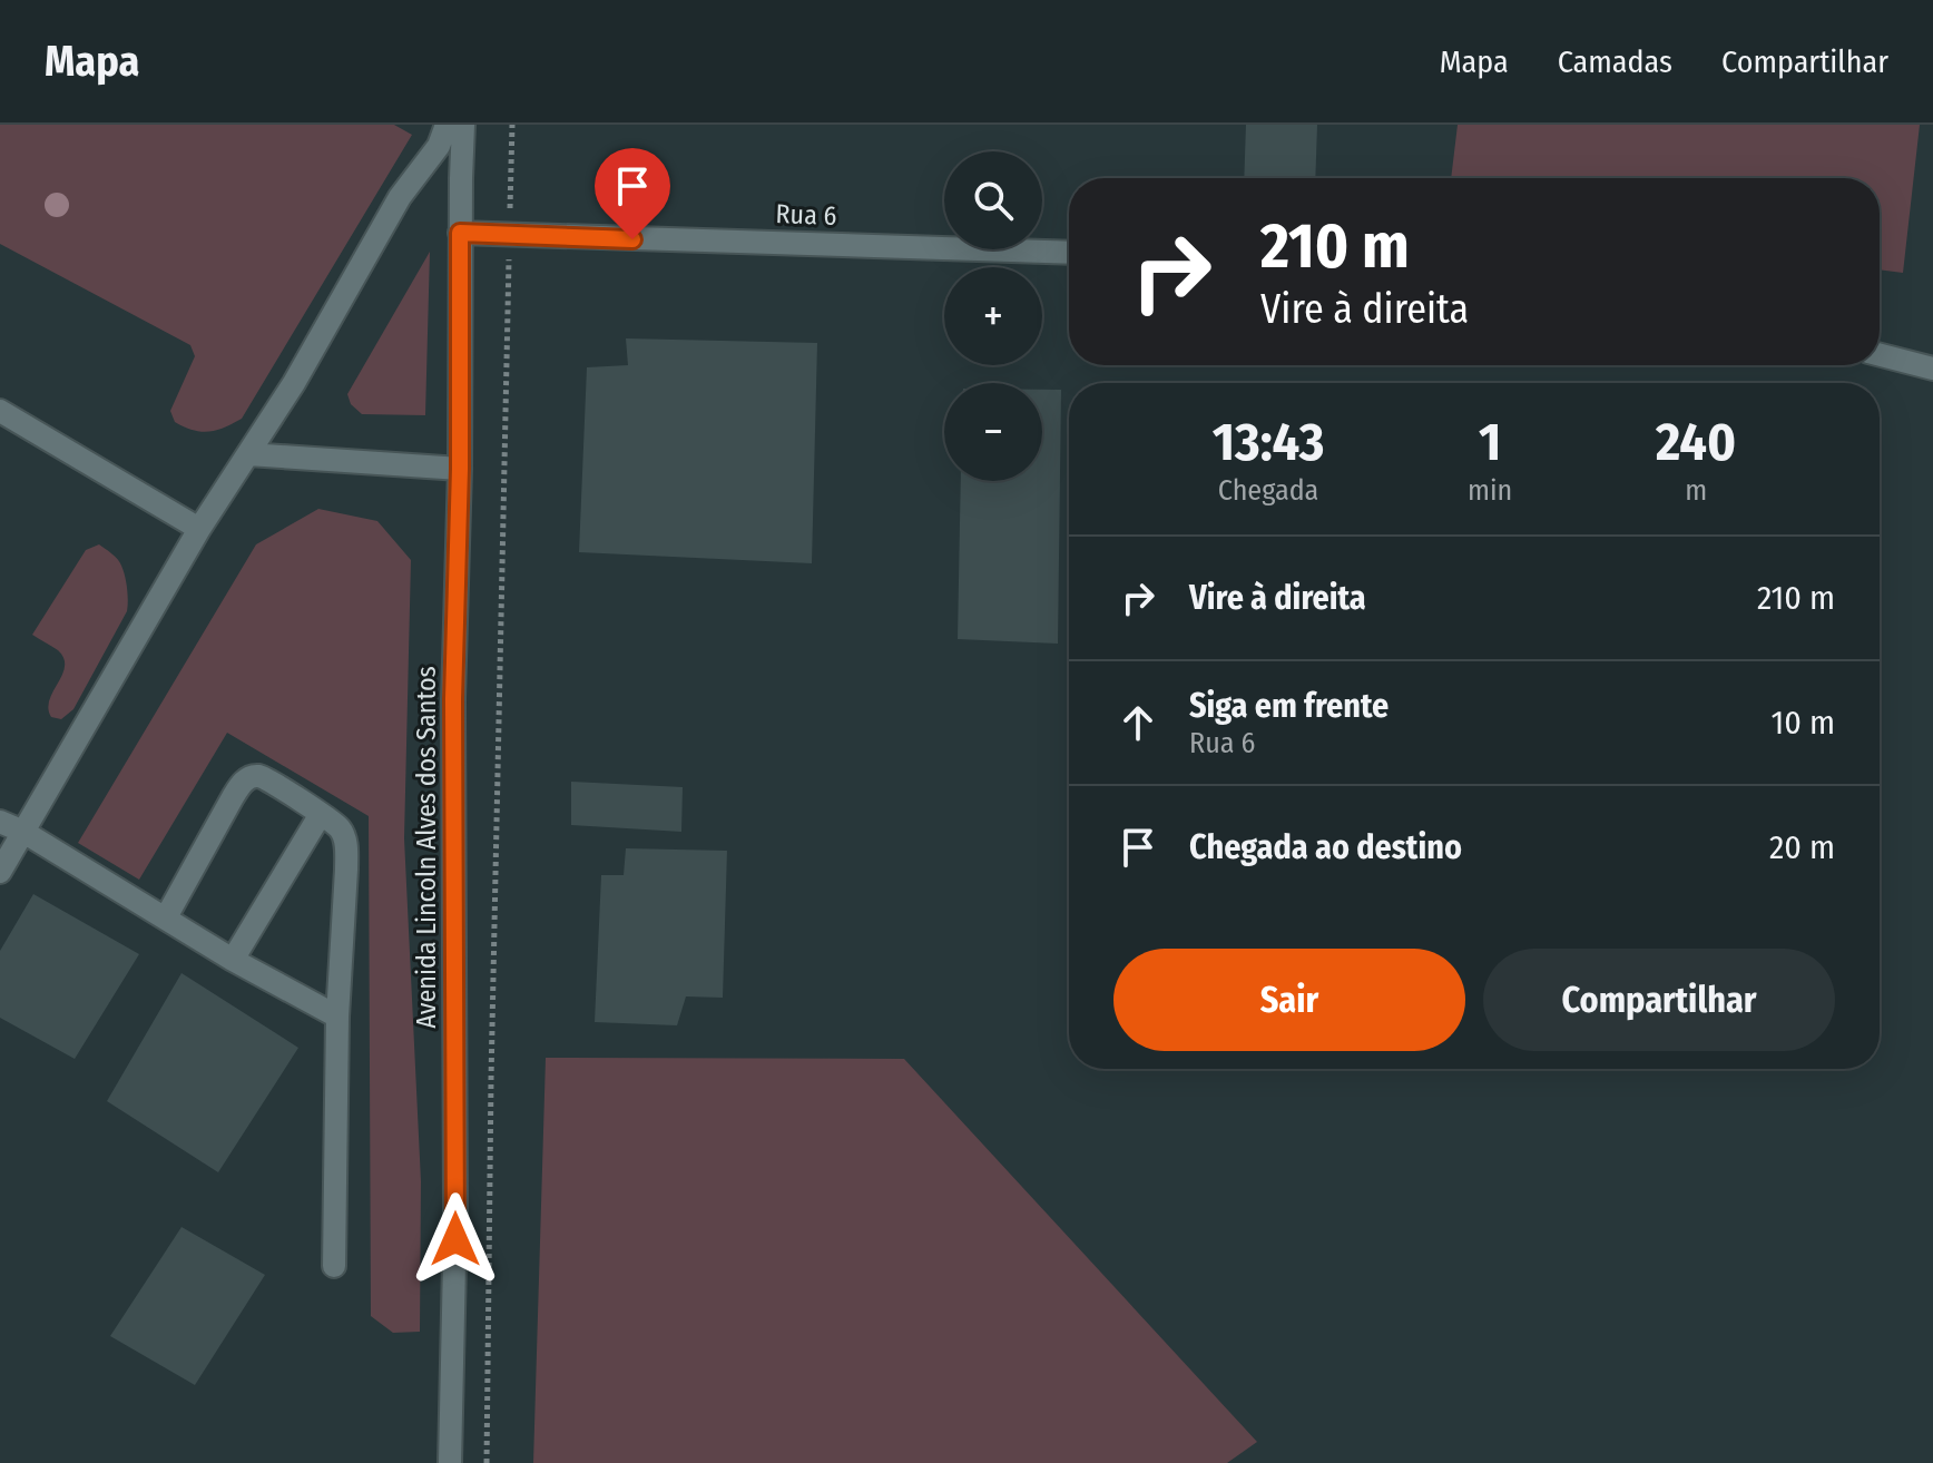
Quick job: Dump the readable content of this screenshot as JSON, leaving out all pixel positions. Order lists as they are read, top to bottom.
{
  "streets": {
    "street": ["Rua 6", "Avenida Lincoln Alves dos Santos"]
  },
  "crossings": [
    ["Rua 6", "Avenida Lincoln Alves dos Santos"]
  ],
  "page": {
    "header": "Mapa",
    "nav": ["Mapa", "Camadas", "Compartilhar"],
    "map_buttons": ["+", "−"],
    "turn": ["210 m", "Vire à direita"],
    "eta": [
      "13:43",
      "Chegada",
      "1",
      "min",
      "240",
      "m"
    ],
    "list": [
      {
        "name": "Vire à direita",
        "value": "210 m"
      },
      {
        "name": "Siga em frente",
        "note": "Rua 6",
        "value": "10 m"
      },
      {
        "name": "Chegada ao destino",
        "value": "20 m"
      }
    ],
    "buttons": ["Sair", "Compartilhar"]
  }
}
